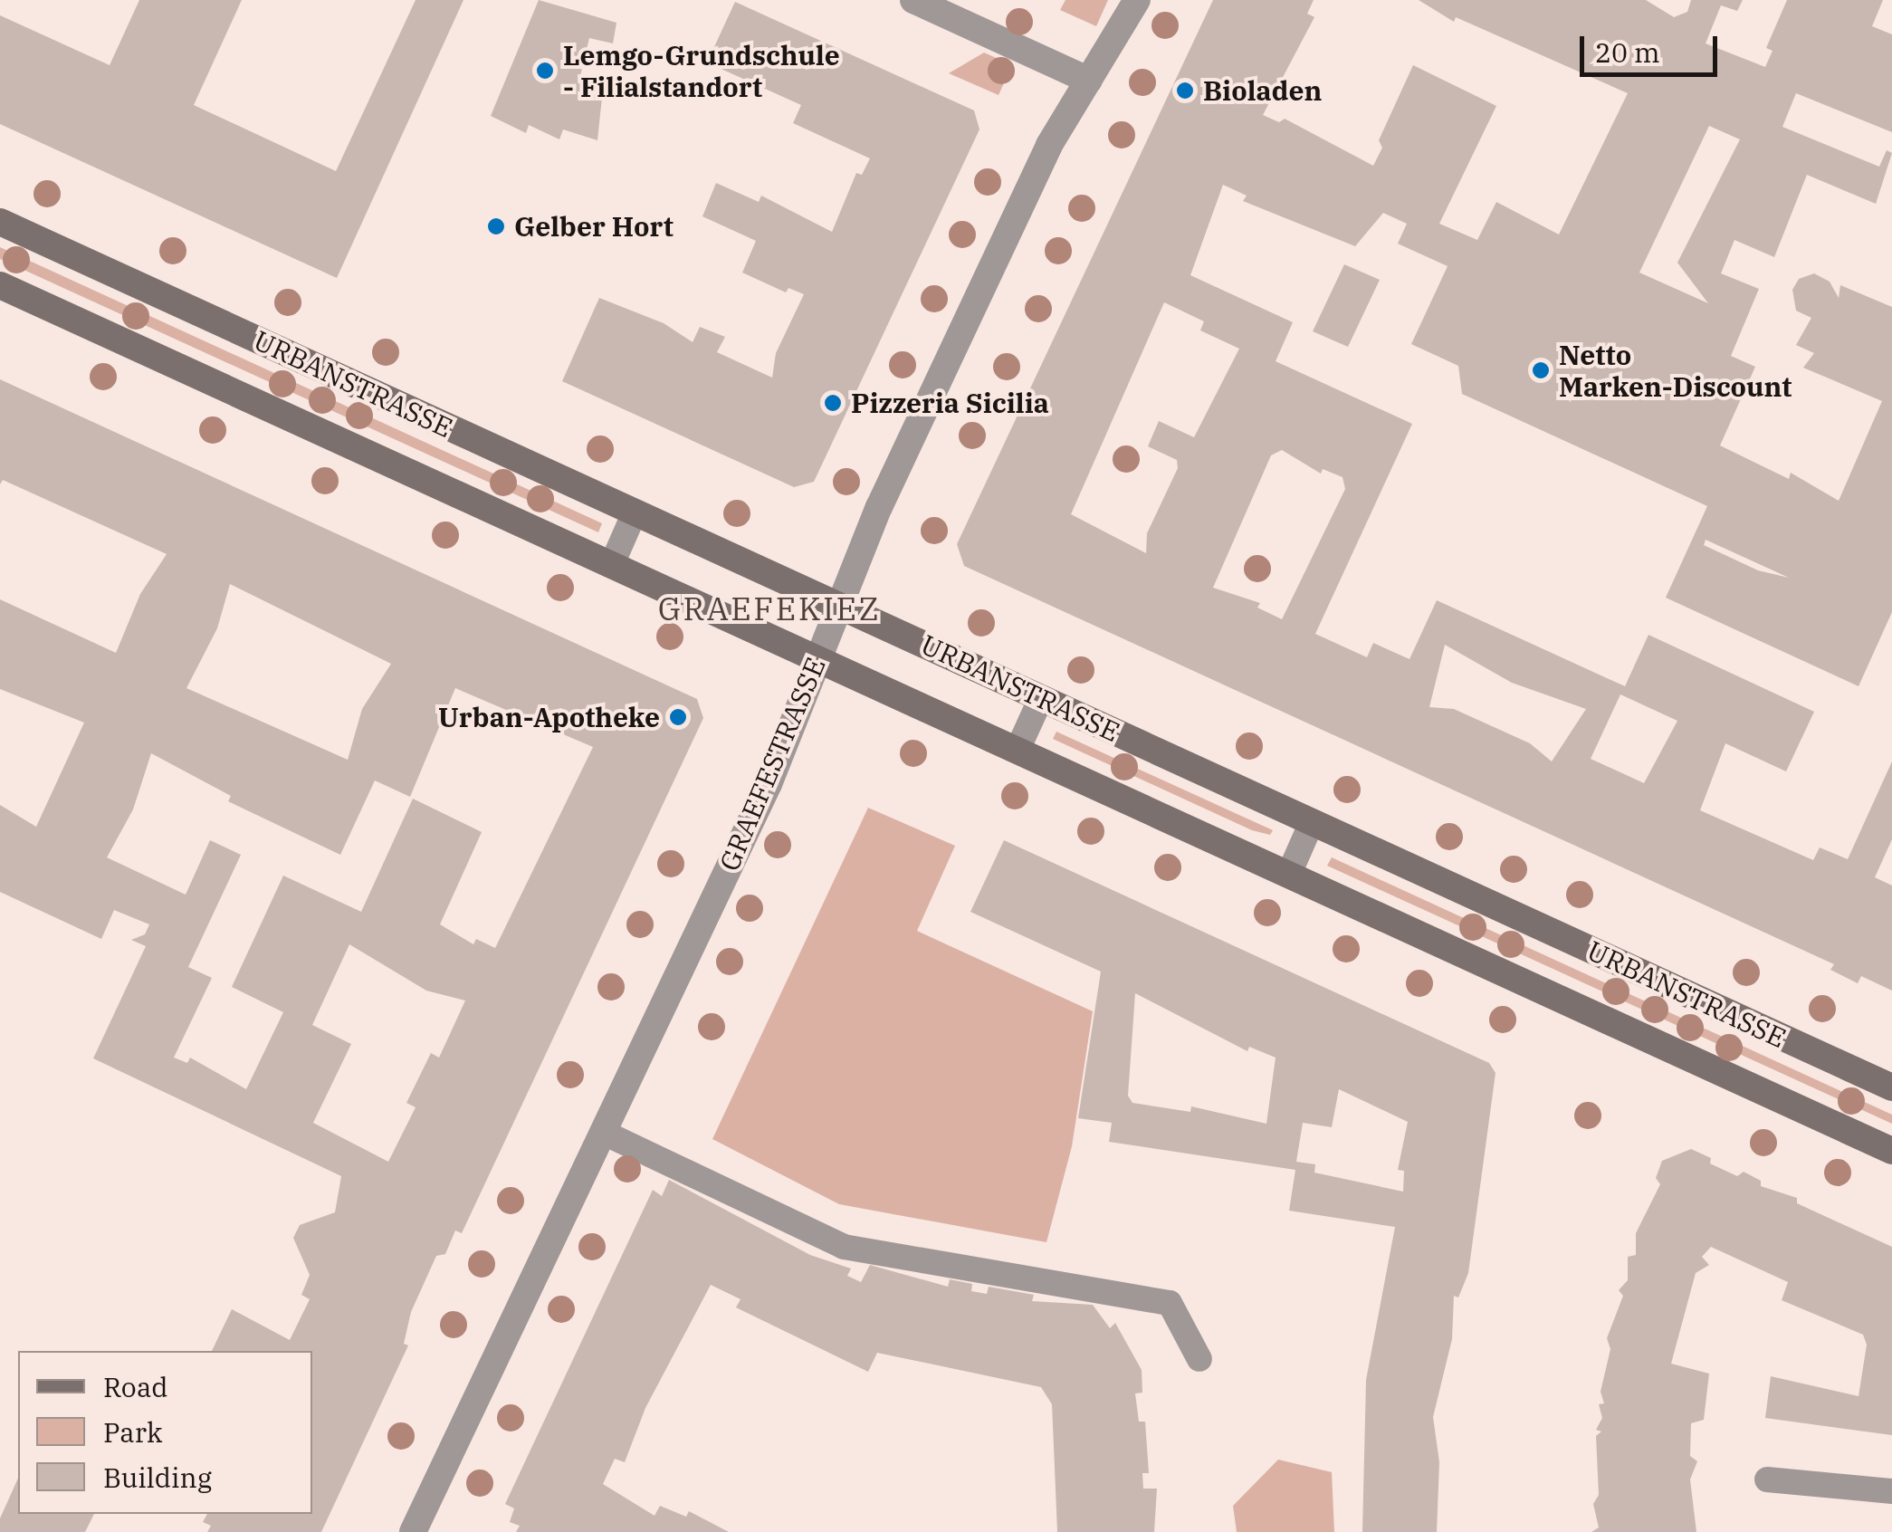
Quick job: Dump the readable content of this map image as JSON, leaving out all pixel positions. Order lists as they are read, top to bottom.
{
  "streets": {
    "main road": ["URBANSTRASSE"],
    "street": ["GRAEFESTRASSE"]
  },
  "crossings": [
    ["URBANSTRASSE", "GRAEFESTRASSE"]
  ],
  "districts": ["GRAEFEKIEZ"],
  "places": [
    "Lemgo-Grundschule - Filialstandort",
    "Bioladen",
    "Gelber Hort",
    "Netto Marken-Discount",
    "Pizzeria Sicilia",
    "Urban-Apotheke"
  ],
  "legend": ["Road", "Park", "Building"],
  "scale_bar": "20 m"
}
